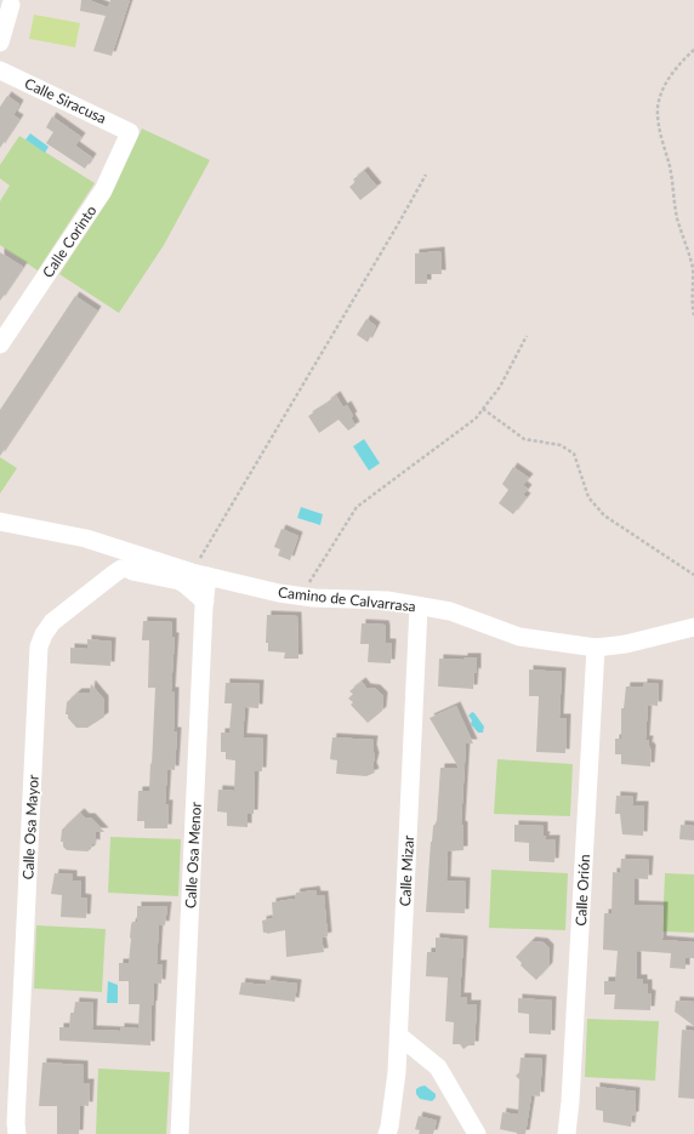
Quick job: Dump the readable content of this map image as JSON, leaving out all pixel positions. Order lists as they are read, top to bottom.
{
  "streets": {
    "street": [
      "Calle Siracusa",
      "Calle Corinto",
      "Camino de Calvarrasa",
      "Calle Osa Mayor",
      "Calle Osa Menor",
      "Calle Mizar",
      "Calle Orión"
    ]
  },
  "crossings": [
    ["Calle Siracusa", "Calle Corinto"],
    ["Camino de Calvarrasa", "Calle Osa Mayor"],
    ["Camino de Calvarrasa", "Calle Osa Menor"],
    ["Camino de Calvarrasa", "Calle Mizar"],
    ["Camino de Calvarrasa", "Calle Orión"],
    ["Calle Osa Mayor", "Calle Osa Menor"]
  ]
}
